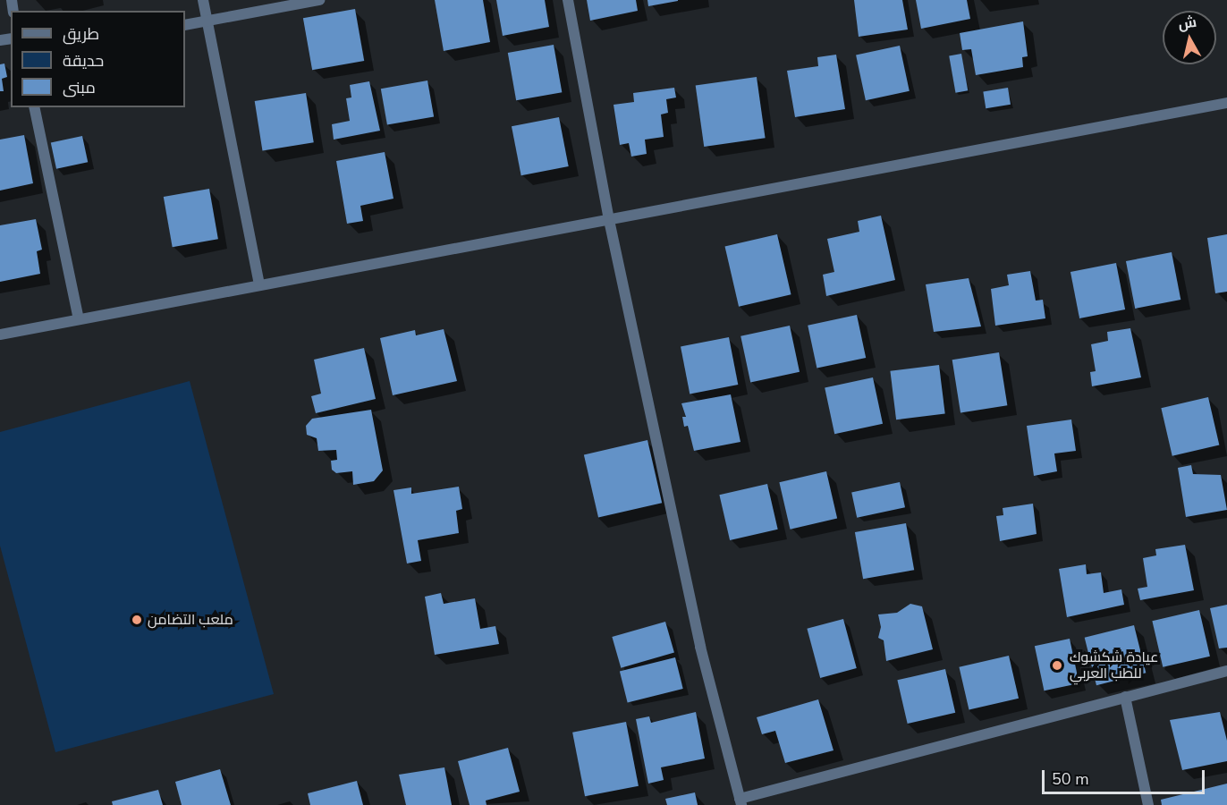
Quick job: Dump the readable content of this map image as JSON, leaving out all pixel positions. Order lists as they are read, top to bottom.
{
  "places": ["ملعب التضامن", "عيادة شكشوك للطب العربي"],
  "legend": ["طريق", "حديقة", "مبنى"],
  "scale_bar": "50 m",
  "north": "top"
}
